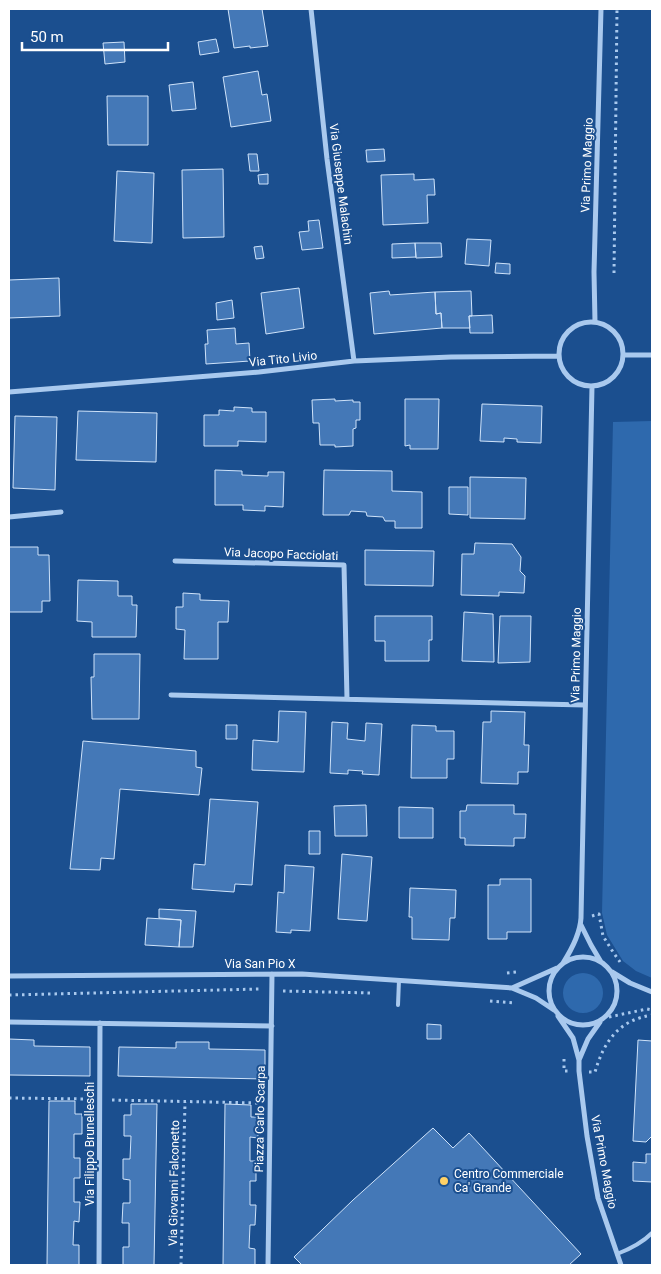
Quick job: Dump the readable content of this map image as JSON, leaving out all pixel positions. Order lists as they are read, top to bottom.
{
  "streets": {
    "street": [
      "Via Primo Maggio",
      "Via Giuseppe Malachin",
      "Via Tito Livio",
      "Via Jacopo Facciolati",
      "Via San Pio X",
      "Piazza Carlo Scarpa",
      "Via Filippo Brunelleschi"
    ],
    "path": ["Via Giovanni Falconetto"]
  },
  "crossings": [
    ["Via Primo Maggio", "Via Tito Livio"],
    ["Via Primo Maggio", "Via San Pio X"],
    ["Via Giuseppe Malachin", "Via Tito Livio"],
    ["Via San Pio X", "Piazza Carlo Scarpa"]
  ],
  "places": ["Centro Commerciale Ca' Grande"],
  "scale_bar": "50 m"
}
